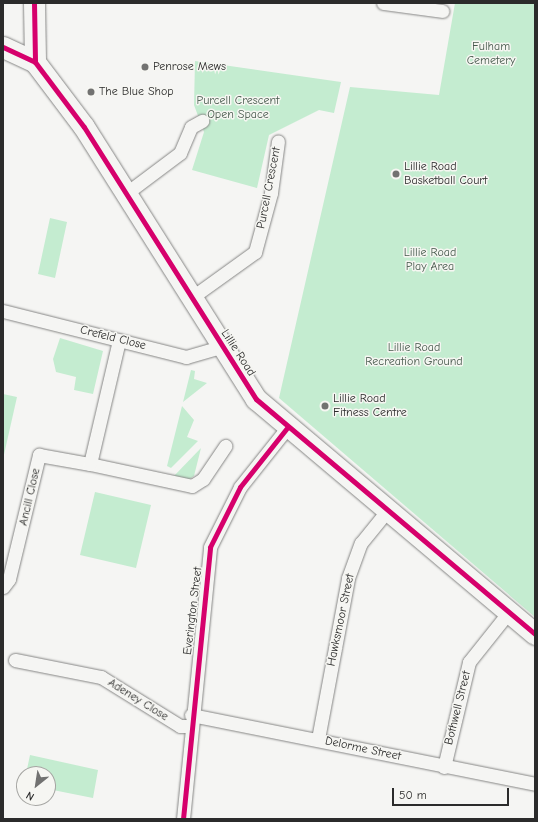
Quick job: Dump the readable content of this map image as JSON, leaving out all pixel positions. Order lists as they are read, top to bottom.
{
  "streets": {
    "main road": ["Lillie Road"],
    "street": [
      "Purcell Crescent",
      "Crefeld Close",
      "Ancill Close",
      "Everington Street",
      "Hawksmoor Street",
      "Adeney Close",
      "Bothwell Street",
      "Delorme Street"
    ]
  },
  "crossings": [
    ["Purcell Crescent", "Lillie Road"],
    ["Crefeld Close", "Lillie Road"],
    ["Lillie Road", "Everington Street"],
    ["Lillie Road", "Hawksmoor Street"],
    ["Lillie Road", "Bothwell Street"],
    ["Everington Street", "Adeney Close"],
    ["Everington Street", "Delorme Street"],
    ["Hawksmoor Street", "Delorme Street"],
    ["Adeney Close", "Delorme Street"],
    ["Bothwell Street", "Delorme Street"]
  ],
  "parks": [
    "Fulham Cemetery",
    "Purcell Crescent Open Space",
    "Lillie Road Play Area",
    "Lillie Road Recreation Ground"
  ],
  "places": [
    "Penrose Mews",
    "The Blue Shop",
    "Lillie Road Basketball Court",
    "Lillie Road Fitness Centre"
  ],
  "scale_bar": "50 m",
  "north": "bottom left"
}
